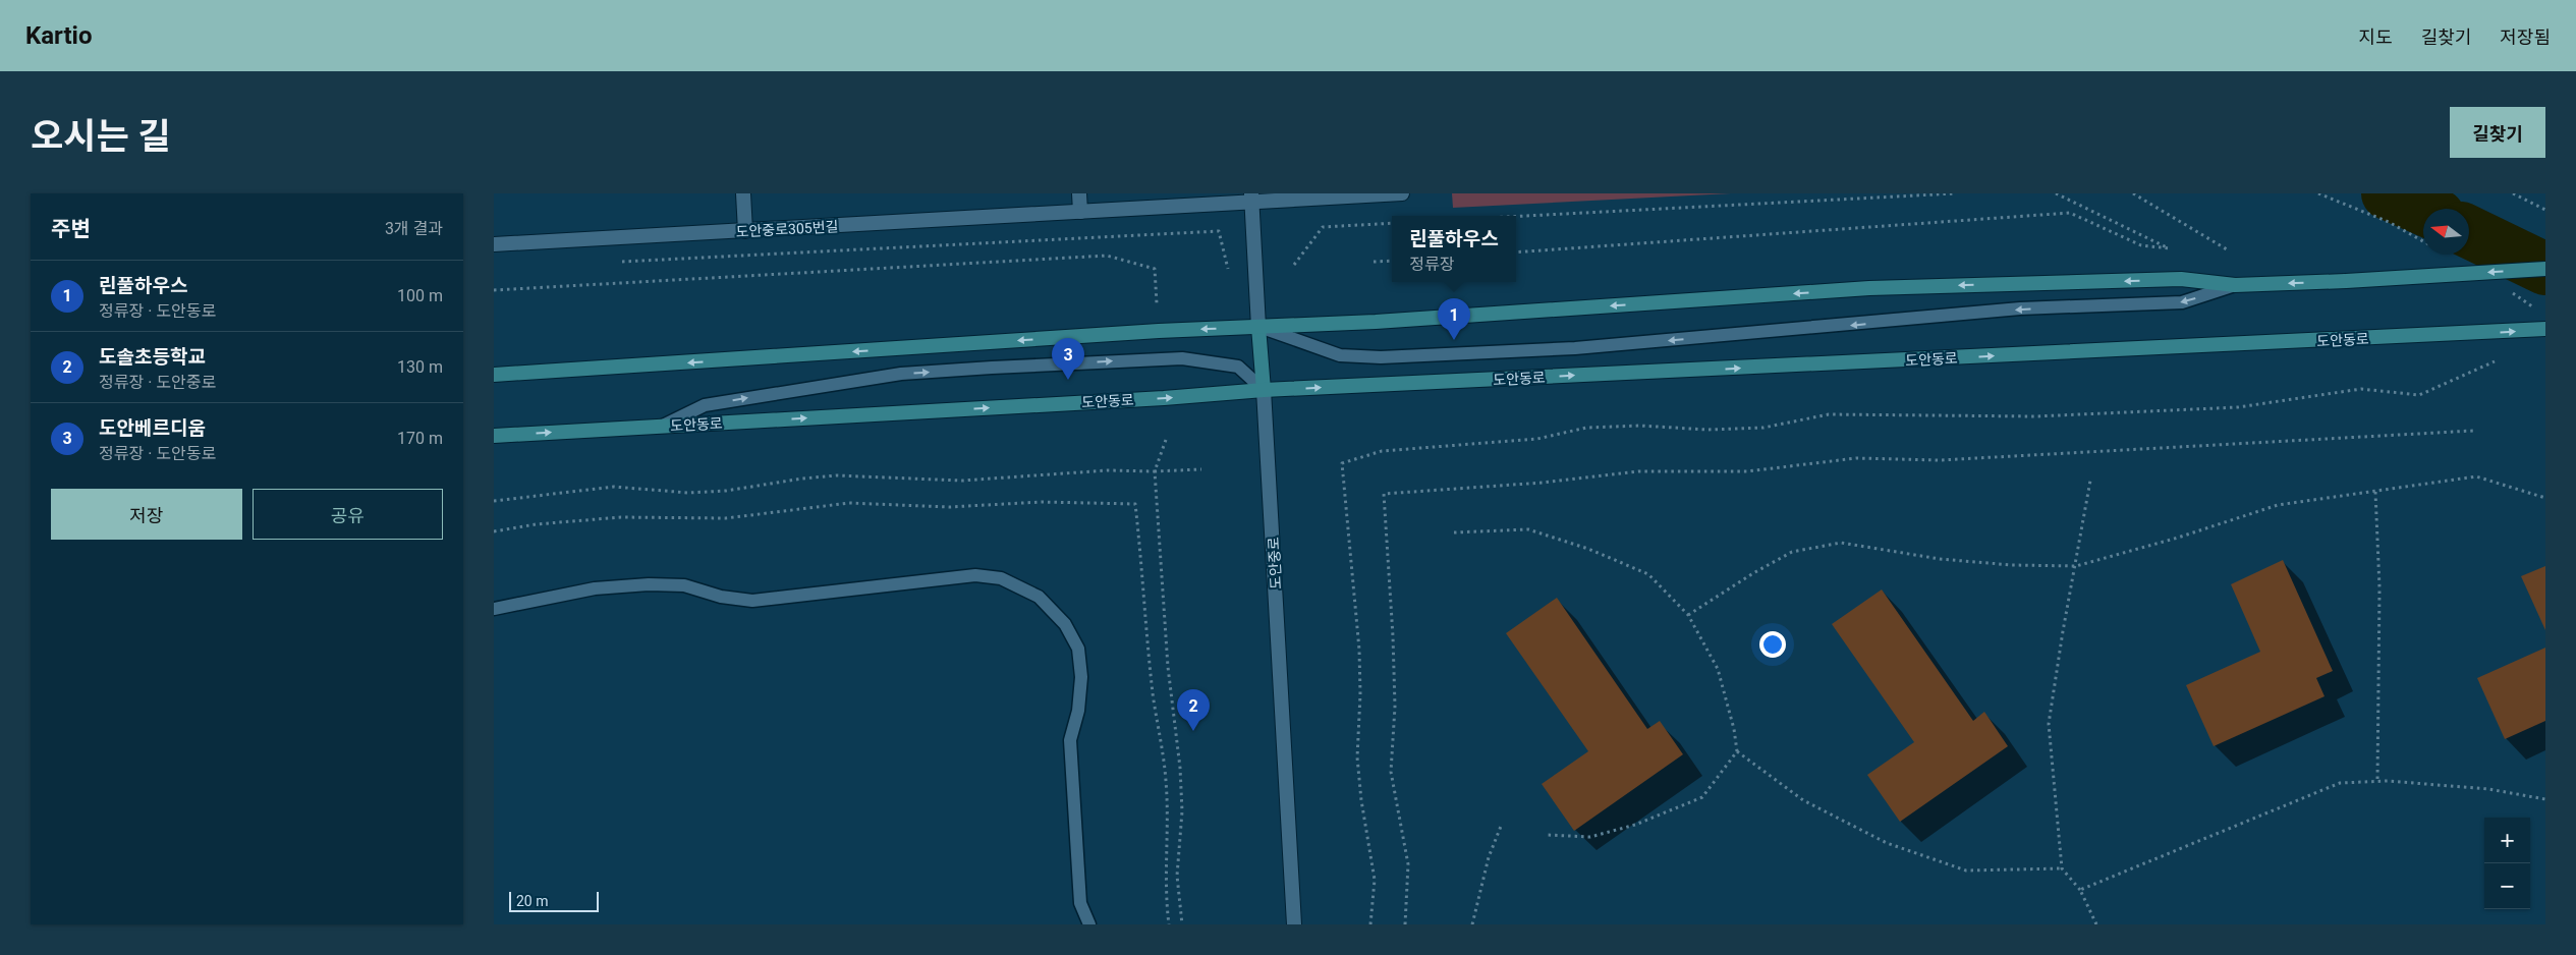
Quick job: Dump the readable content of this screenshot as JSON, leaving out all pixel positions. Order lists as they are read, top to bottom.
{
  "streets": {
    "main road": ["도안동로", "도안중로"],
    "street": ["도안중로305번길"]
  },
  "crossings": [
    ["도안중로305번길", "도안중로"],
    ["도안동로", "도안중로"]
  ],
  "scale_bar": "20 m",
  "north": "left",
  "page": {
    "header": "Kartio",
    "nav": ["지도", "길찾기", "저장됨"],
    "title": "오시는 길",
    "buttons": [
      "길찾기",
      ["저장", "공유"]
    ],
    "heading": ["주변", "3개 결과"],
    "popup": ["린풀하우스", "정류장"],
    "list": [
      {
        "mark": "1",
        "name": "린풀하우스",
        "note": "정류장 · 도안동로",
        "value": "100 m"
      },
      {
        "mark": "2",
        "name": "도솔초등학교",
        "note": "정류장 · 도안중로",
        "value": "130 m"
      },
      {
        "mark": "3",
        "name": "도안베르디움",
        "note": "정류장 · 도안동로",
        "value": "170 m"
      }
    ],
    "pins": ["1", "3", "2"],
    "map_buttons": ["+", "−"],
    "scale": "20 m"
  }
}
